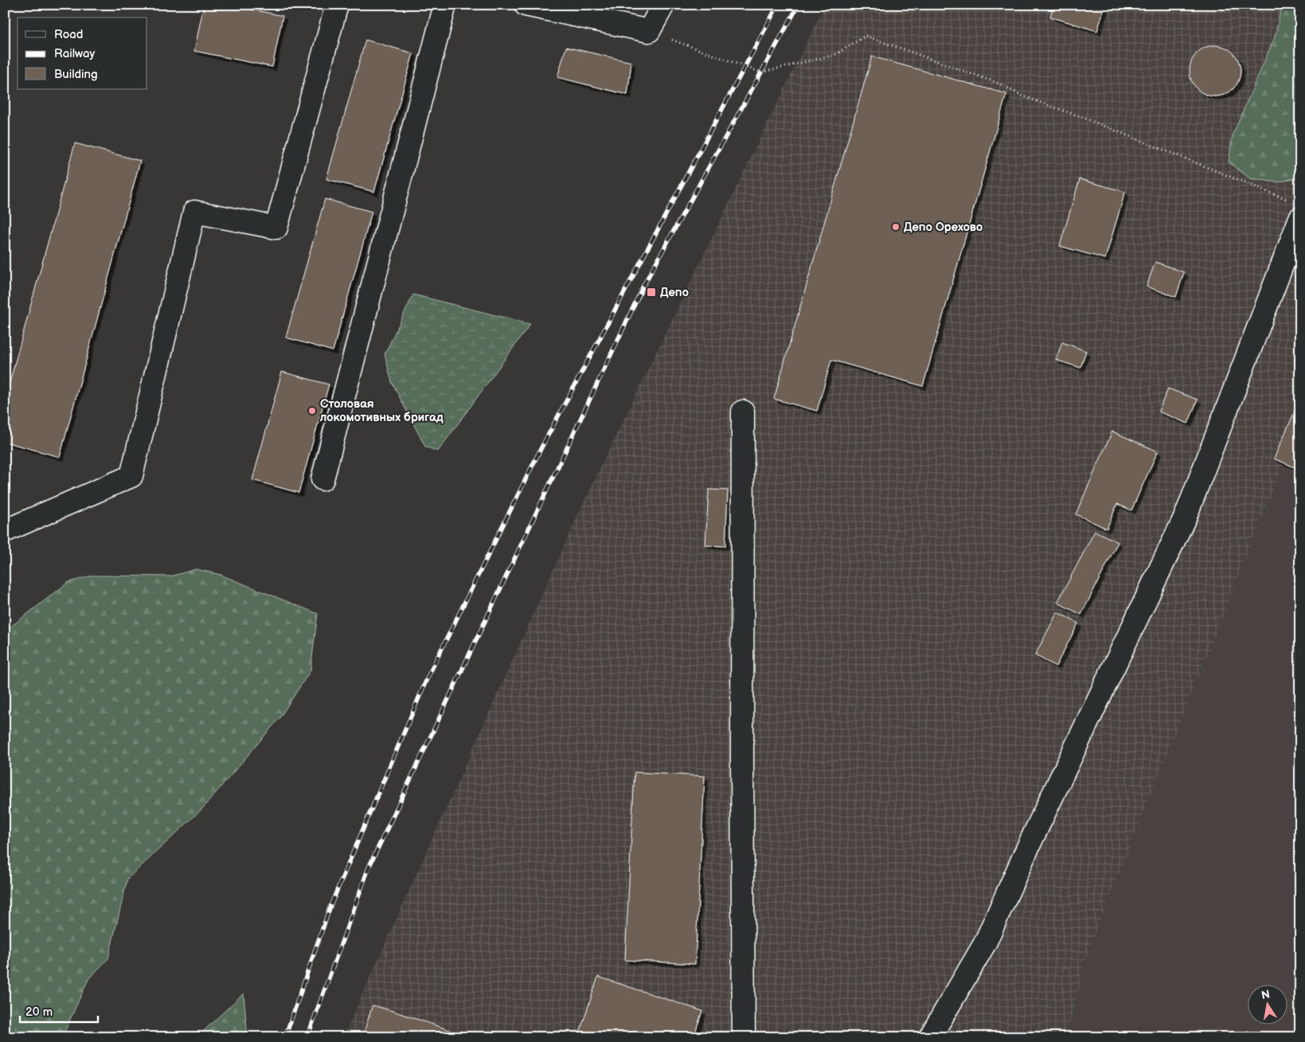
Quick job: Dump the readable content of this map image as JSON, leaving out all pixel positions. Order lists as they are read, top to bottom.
{
  "places": {
    "other": ["Депо Орехово", "Столовая локомотивных бригад"],
    "transit": ["Депо"]
  },
  "legend": ["Road", "Railway", "Building"],
  "scale_bar": "20 m",
  "north": "top"
}
